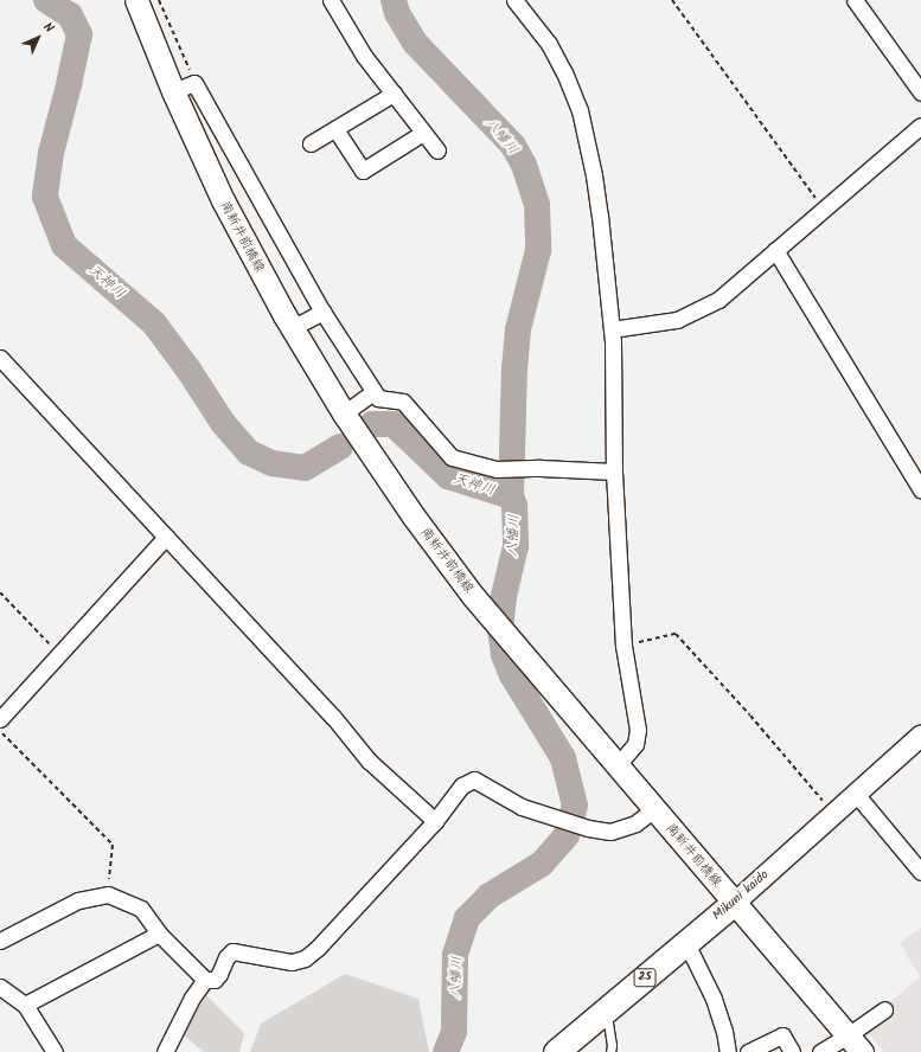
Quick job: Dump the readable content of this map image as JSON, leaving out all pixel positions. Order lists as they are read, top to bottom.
{
  "streets": {
    "main road": ["南新井前橋線", "Mikuni kaido", "25"]
  },
  "crossings": [
    ["南新井前橋線", "Mikuni kaido"]
  ],
  "water": ["八幡川", "天神川"],
  "north": "top right"
}
